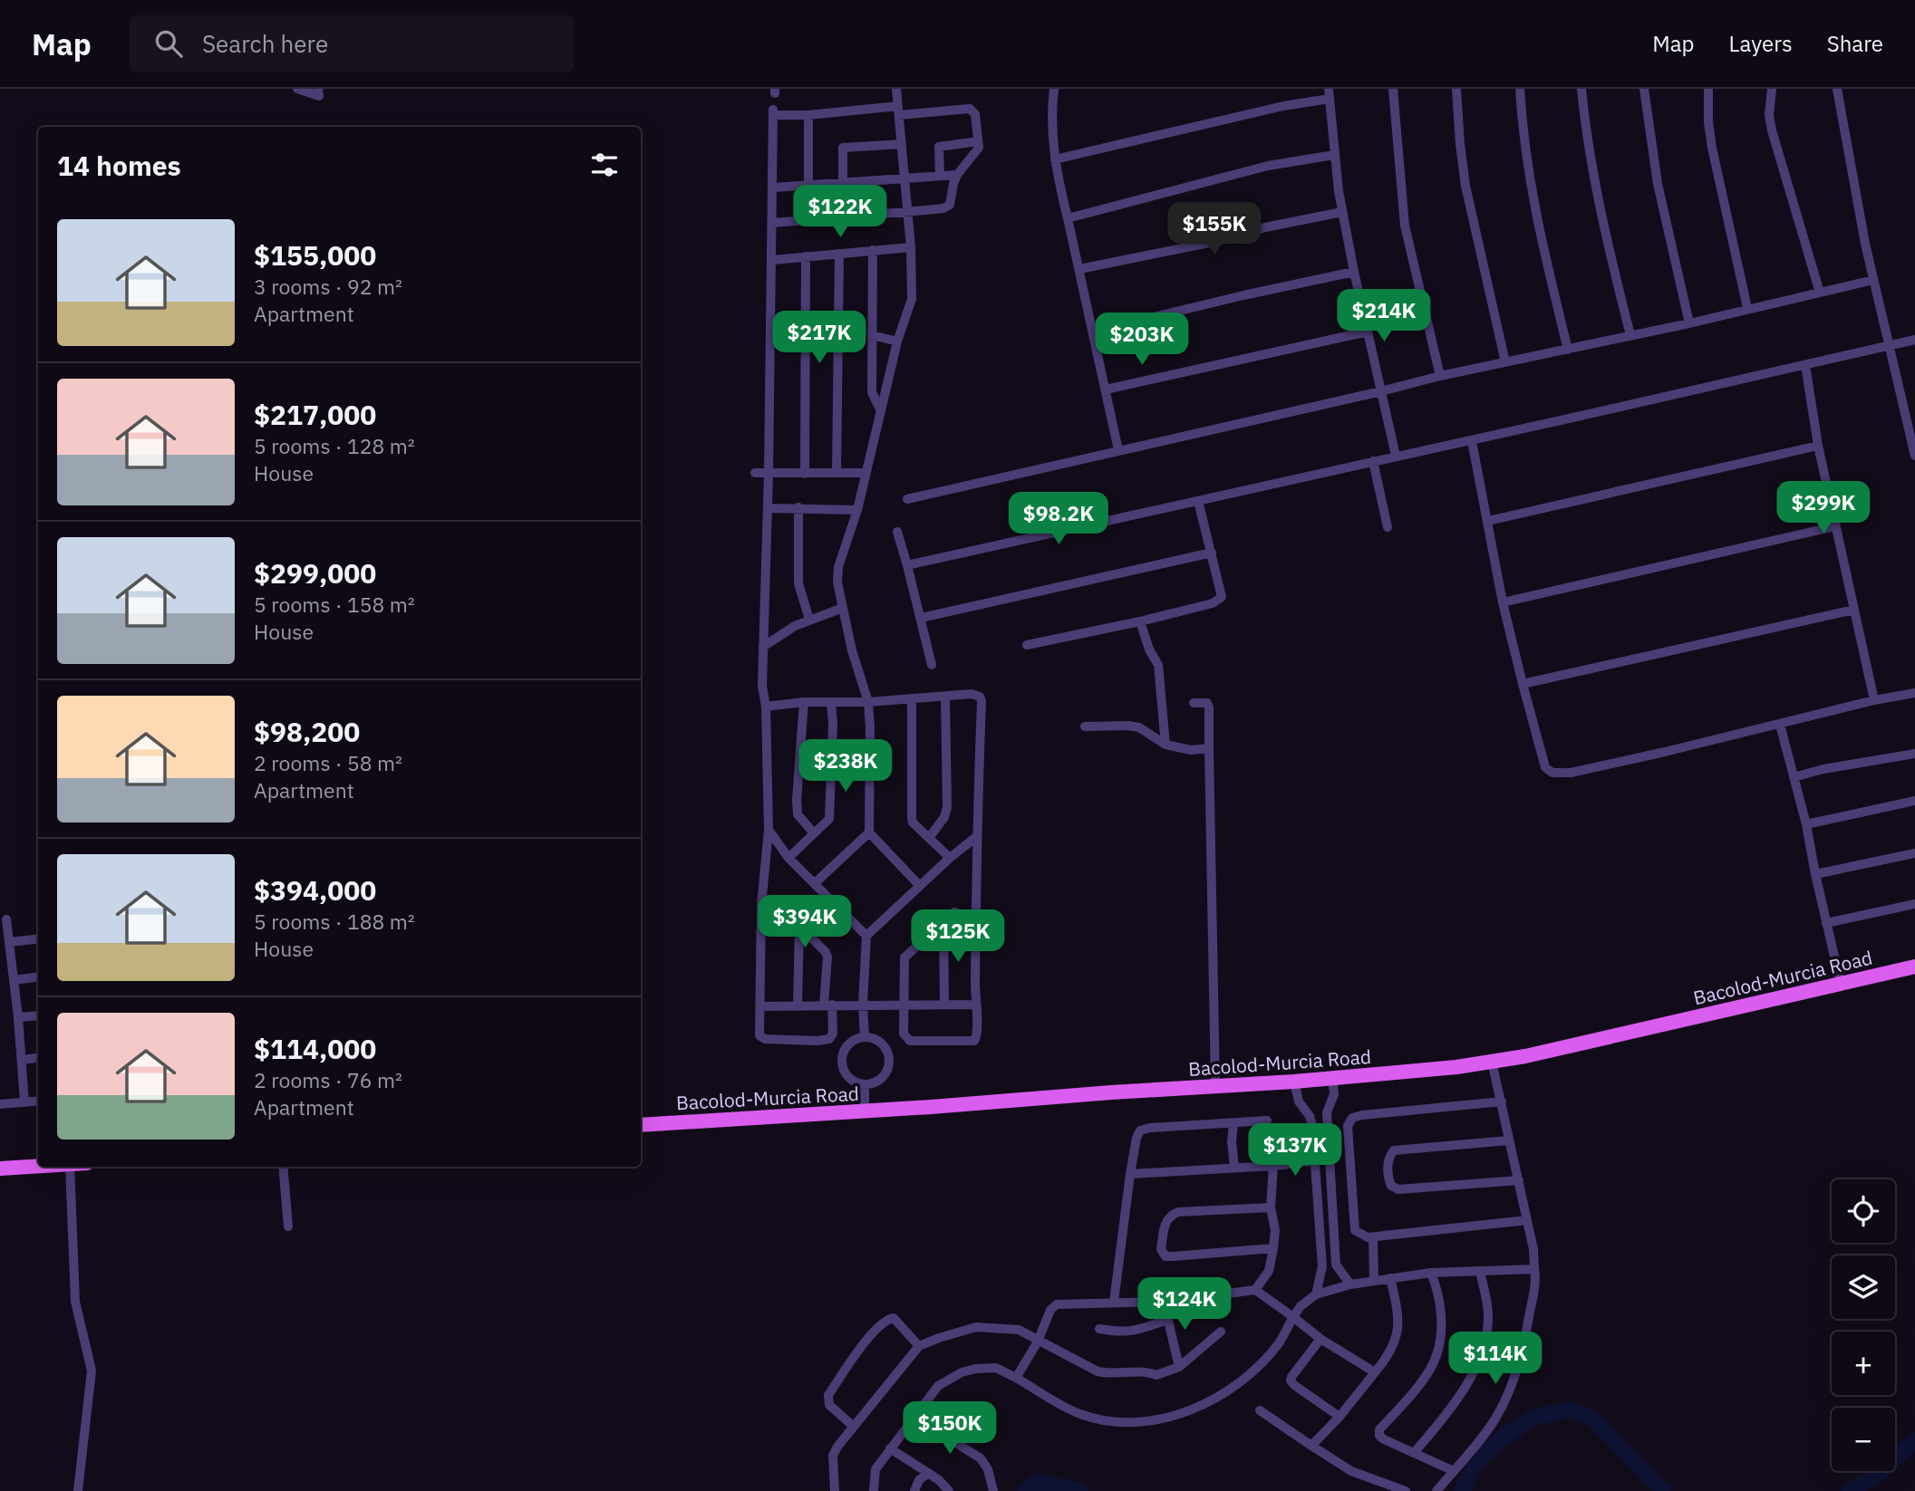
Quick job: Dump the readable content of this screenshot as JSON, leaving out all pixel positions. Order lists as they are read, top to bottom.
{
  "streets": {
    "main road": ["Bacolod-Murcia Road"]
  },
  "page": {
    "header": "Map",
    "search": "Search here",
    "nav": ["Map", "Layers", "Share"],
    "heading": "14 homes",
    "price": [
      "$122K",
      "$155K",
      "$214K",
      "$217K",
      "$203K",
      "$299K",
      "$98.2K",
      "$238K",
      "$394K",
      "$125K",
      "$137K",
      "$124K",
      "$114K",
      "$150K"
    ],
    "list": [
      {
        "name": "$155,000",
        "note": "3 rooms · 92 m² · Apartment"
      },
      {
        "name": "$217,000",
        "note": "5 rooms · 128 m² · House"
      },
      {
        "name": "$299,000",
        "note": "5 rooms · 158 m² · House"
      },
      {
        "name": "$98,200",
        "note": "2 rooms · 58 m² · Apartment"
      },
      {
        "name": "$394,000",
        "note": "5 rooms · 188 m² · House"
      },
      {
        "name": "$114,000",
        "note": "2 rooms · 76 m² · Apartment"
      }
    ],
    "map_buttons": ["+", "−"]
  }
}
